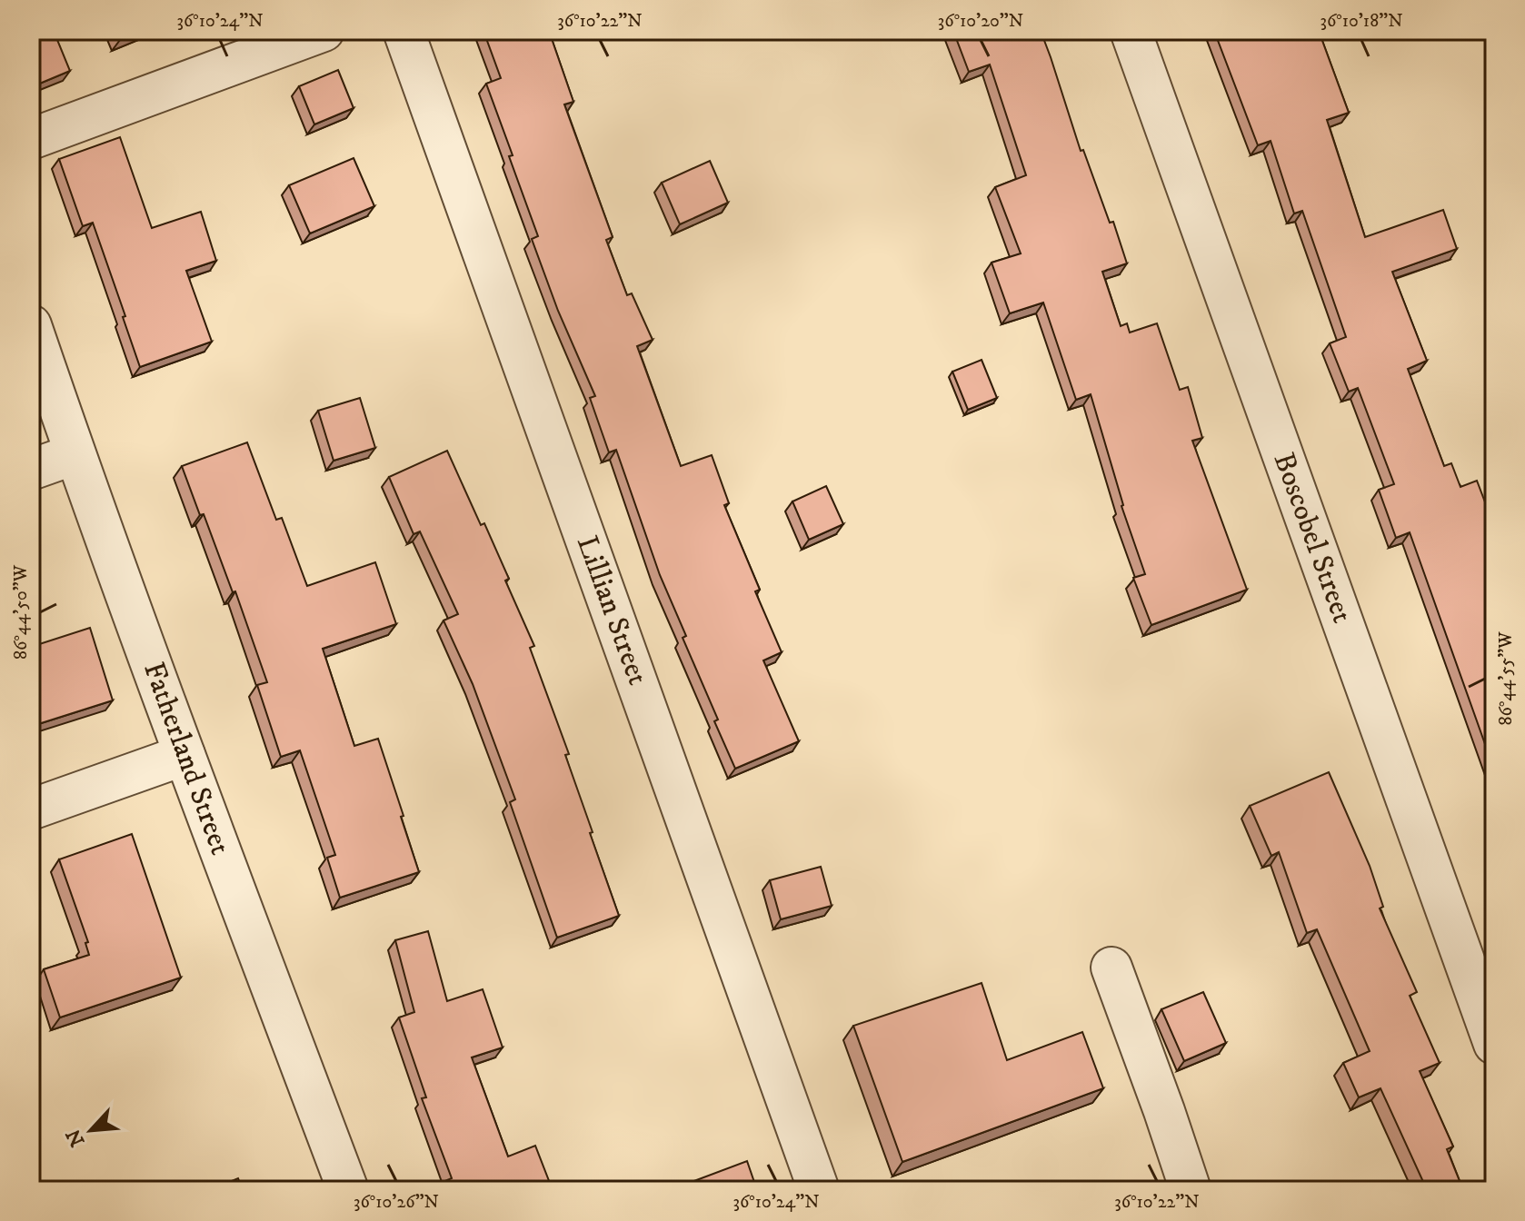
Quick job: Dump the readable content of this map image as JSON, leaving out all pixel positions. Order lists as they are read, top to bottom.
{
  "streets": {
    "street": ["Boscobel Street", "Lillian Street", "Fatherland Street"]
  },
  "north": "bottom left",
  "coordinates": [
    "36°10'24\"N",
    "36°10'22\"N",
    "36°10'20\"N",
    "36°10'18\"N",
    "86°44'50\"W",
    "86°44'55\"W",
    "36°10'26\"N"
  ]
}
